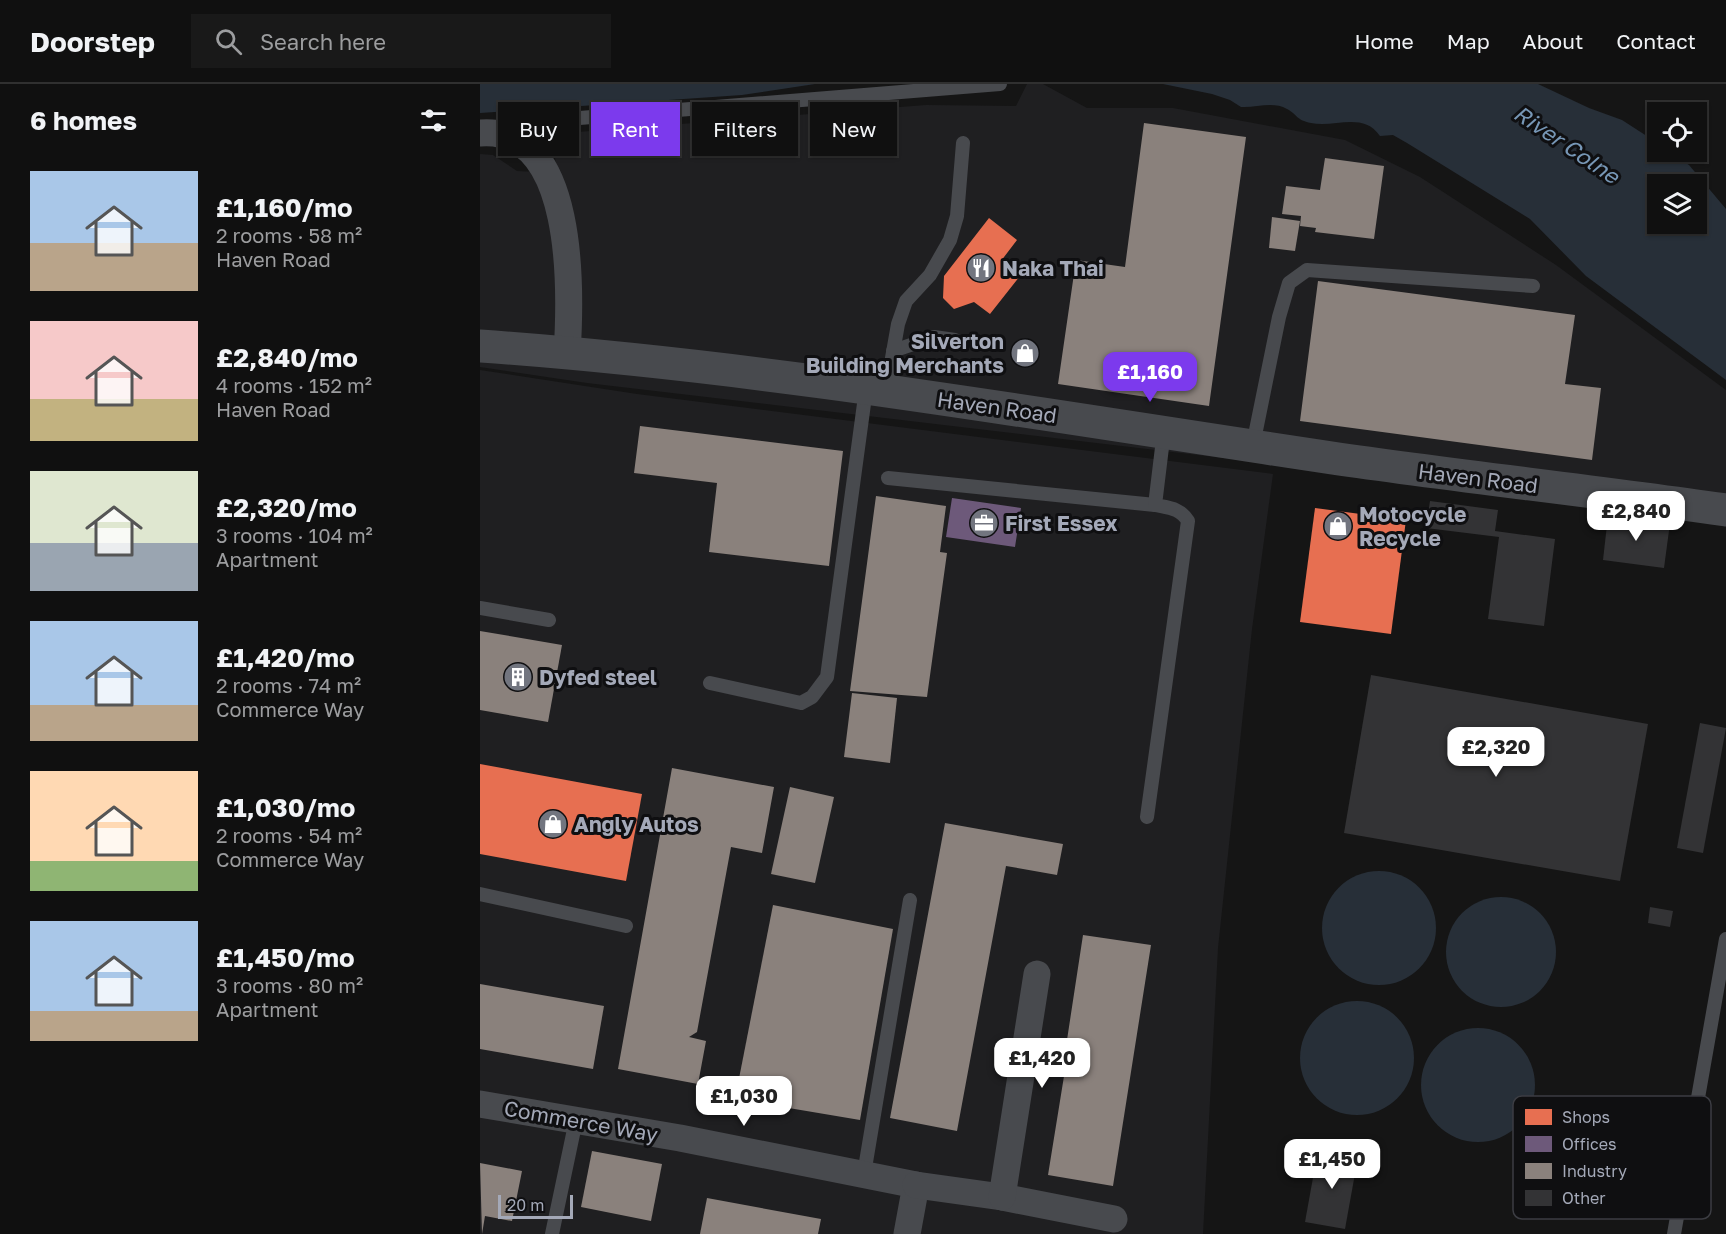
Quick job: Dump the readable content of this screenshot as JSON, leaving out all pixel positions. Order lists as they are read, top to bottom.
{
  "streets": {
    "street": ["Haven Road", "Commerce Way"]
  },
  "water": ["River Colne"],
  "places": {
    "restaurant": ["Naka Thai"],
    "shop": ["Silverton Building Merchants", "Motocycle Recycle", "Angly Autos"],
    "office": ["First Essex"],
    "building": ["Dyfed steel"]
  },
  "legend": [
    "Shops",
    "Offices",
    "Industry",
    "Other"
  ],
  "scale_bar": "20 m",
  "page": {
    "header": "Doorstep",
    "search": "Search here",
    "nav": [
      "Home",
      "Map",
      "About",
      "Contact"
    ],
    "heading": "6 homes",
    "chip": [
      "Buy",
      "Rent",
      "Filters",
      "New"
    ],
    "list": [
      {
        "name": "£1,160/mo",
        "note": "2 rooms · 58 m² · Haven Road"
      },
      {
        "name": "£2,840/mo",
        "note": "4 rooms · 152 m² · Haven Road"
      },
      {
        "name": "£2,320/mo",
        "note": "3 rooms · 104 m² · Apartment"
      },
      {
        "name": "£1,420/mo",
        "note": "2 rooms · 74 m² · Commerce Way"
      },
      {
        "name": "£1,030/mo",
        "note": "2 rooms · 54 m² · Commerce Way"
      },
      {
        "name": "£1,450/mo",
        "note": "3 rooms · 80 m² · Apartment"
      }
    ],
    "price": [
      "£1,160",
      "£2,840",
      "£2,320",
      "£1,420",
      "£1,030",
      "£1,450"
    ],
    "scale": "20 m"
  }
}
